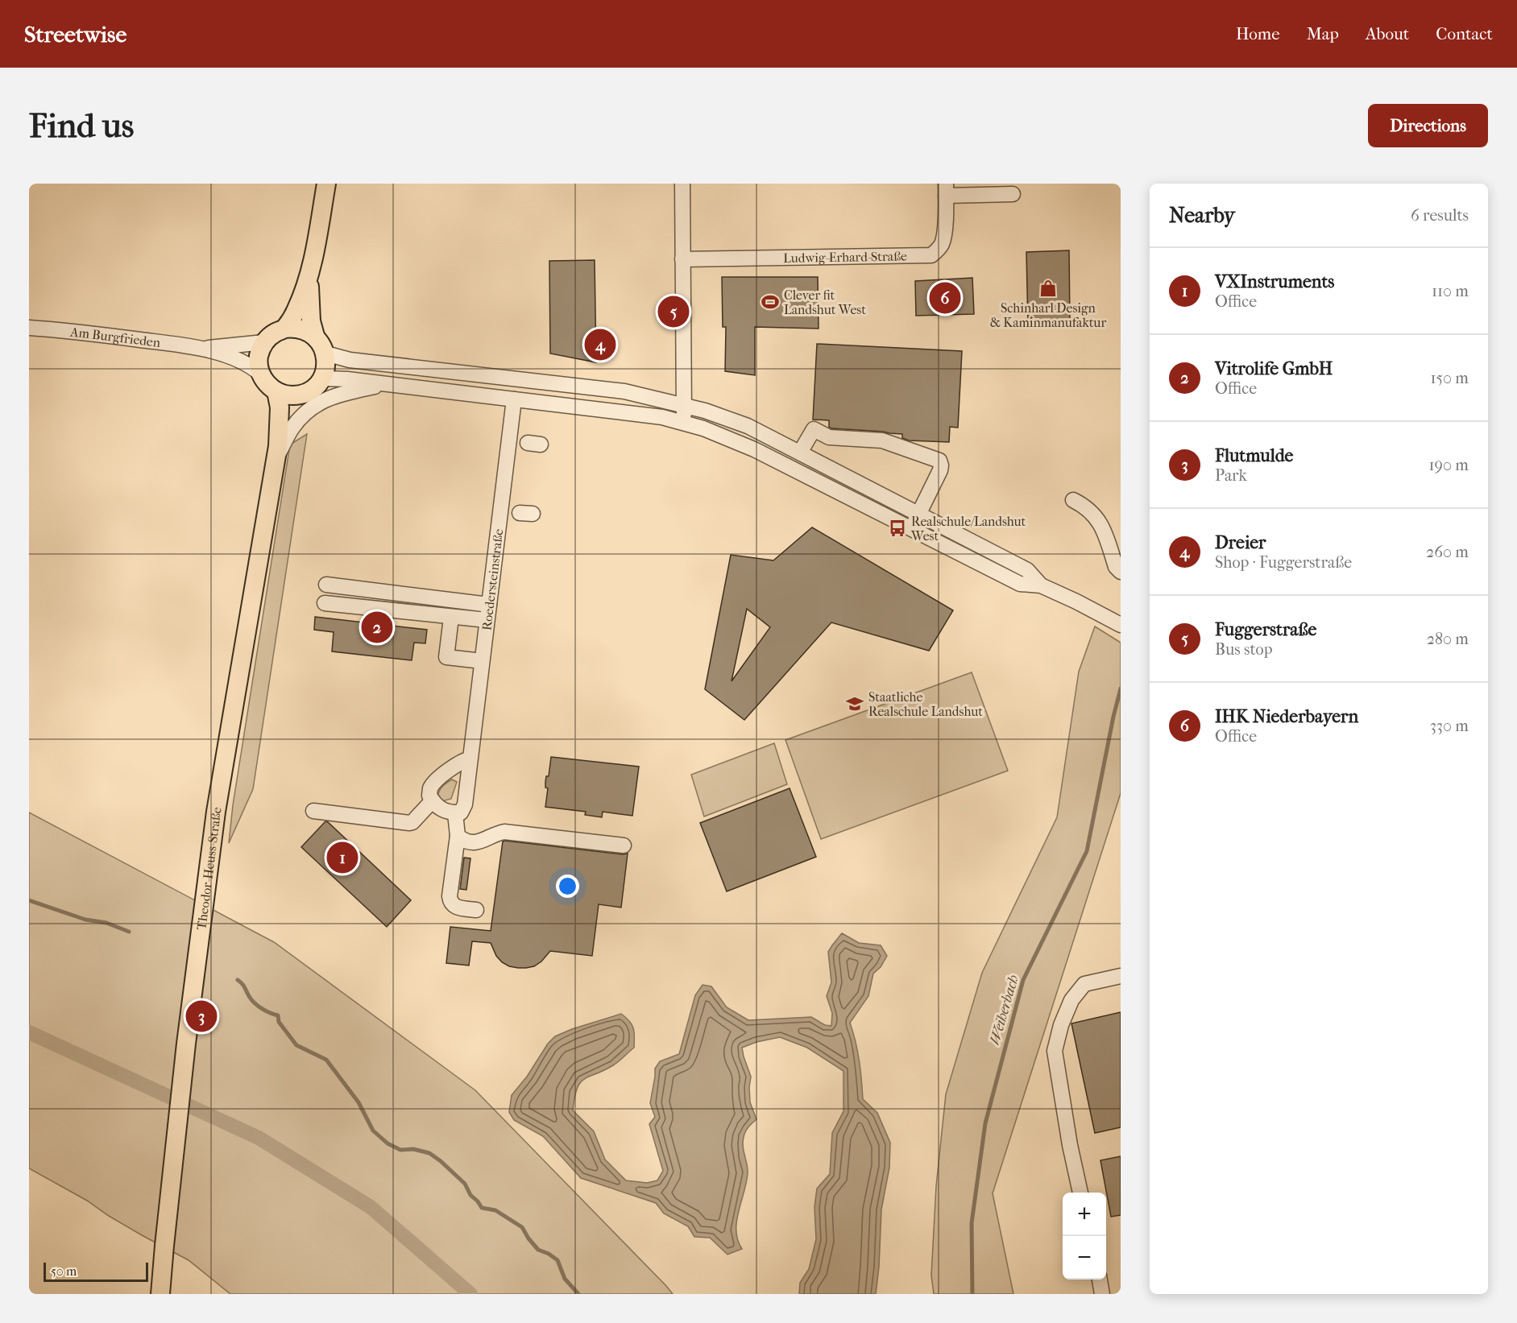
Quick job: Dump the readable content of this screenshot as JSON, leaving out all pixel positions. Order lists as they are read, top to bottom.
{
  "streets": {
    "main road": ["Theodor-Heuss-Straße"],
    "street": ["Ludwig-Erhard-Straße", "Am Burgfrieden", "Roedersteinstraße"]
  },
  "crossings": [
    ["Am Burgfrieden", "Theodor-Heuss-Straße"]
  ],
  "water": ["Weiherbach"],
  "places": {
    "shop": ["Schinharl Design & Kaminmanufaktur"],
    "sports": ["Clever fit Landshut West"],
    "bus stop": ["Realschule/Landshut West"],
    "school or university": ["Staatliche Realschule Landshut"]
  },
  "scale_bar": "50 m",
  "page": {
    "header": "Streetwise",
    "nav": [
      "Home",
      "Map",
      "About",
      "Contact"
    ],
    "buttons": "Directions",
    "title": "Find us",
    "heading": ["Nearby", "6 results"],
    "list": [
      {
        "mark": "1",
        "name": "VXInstruments",
        "note": "Office",
        "value": "110 m"
      },
      {
        "mark": "2",
        "name": "Vitrolife GmbH",
        "note": "Office",
        "value": "150 m"
      },
      {
        "mark": "3",
        "name": "Flutmulde",
        "note": "Park",
        "value": "190 m"
      },
      {
        "mark": "4",
        "name": "Dreier",
        "note": "Shop · Fuggerstraße",
        "value": "260 m"
      },
      {
        "mark": "5",
        "name": "Fuggerstraße",
        "note": "Bus stop",
        "value": "280 m"
      },
      {
        "mark": "6",
        "name": "IHK Niederbayern",
        "note": "Office",
        "value": "330 m"
      }
    ],
    "pins": [
      "6",
      "5",
      "4",
      "2",
      "1",
      "3"
    ],
    "map_buttons": ["+", "−"],
    "scale": "50 m"
  }
}
